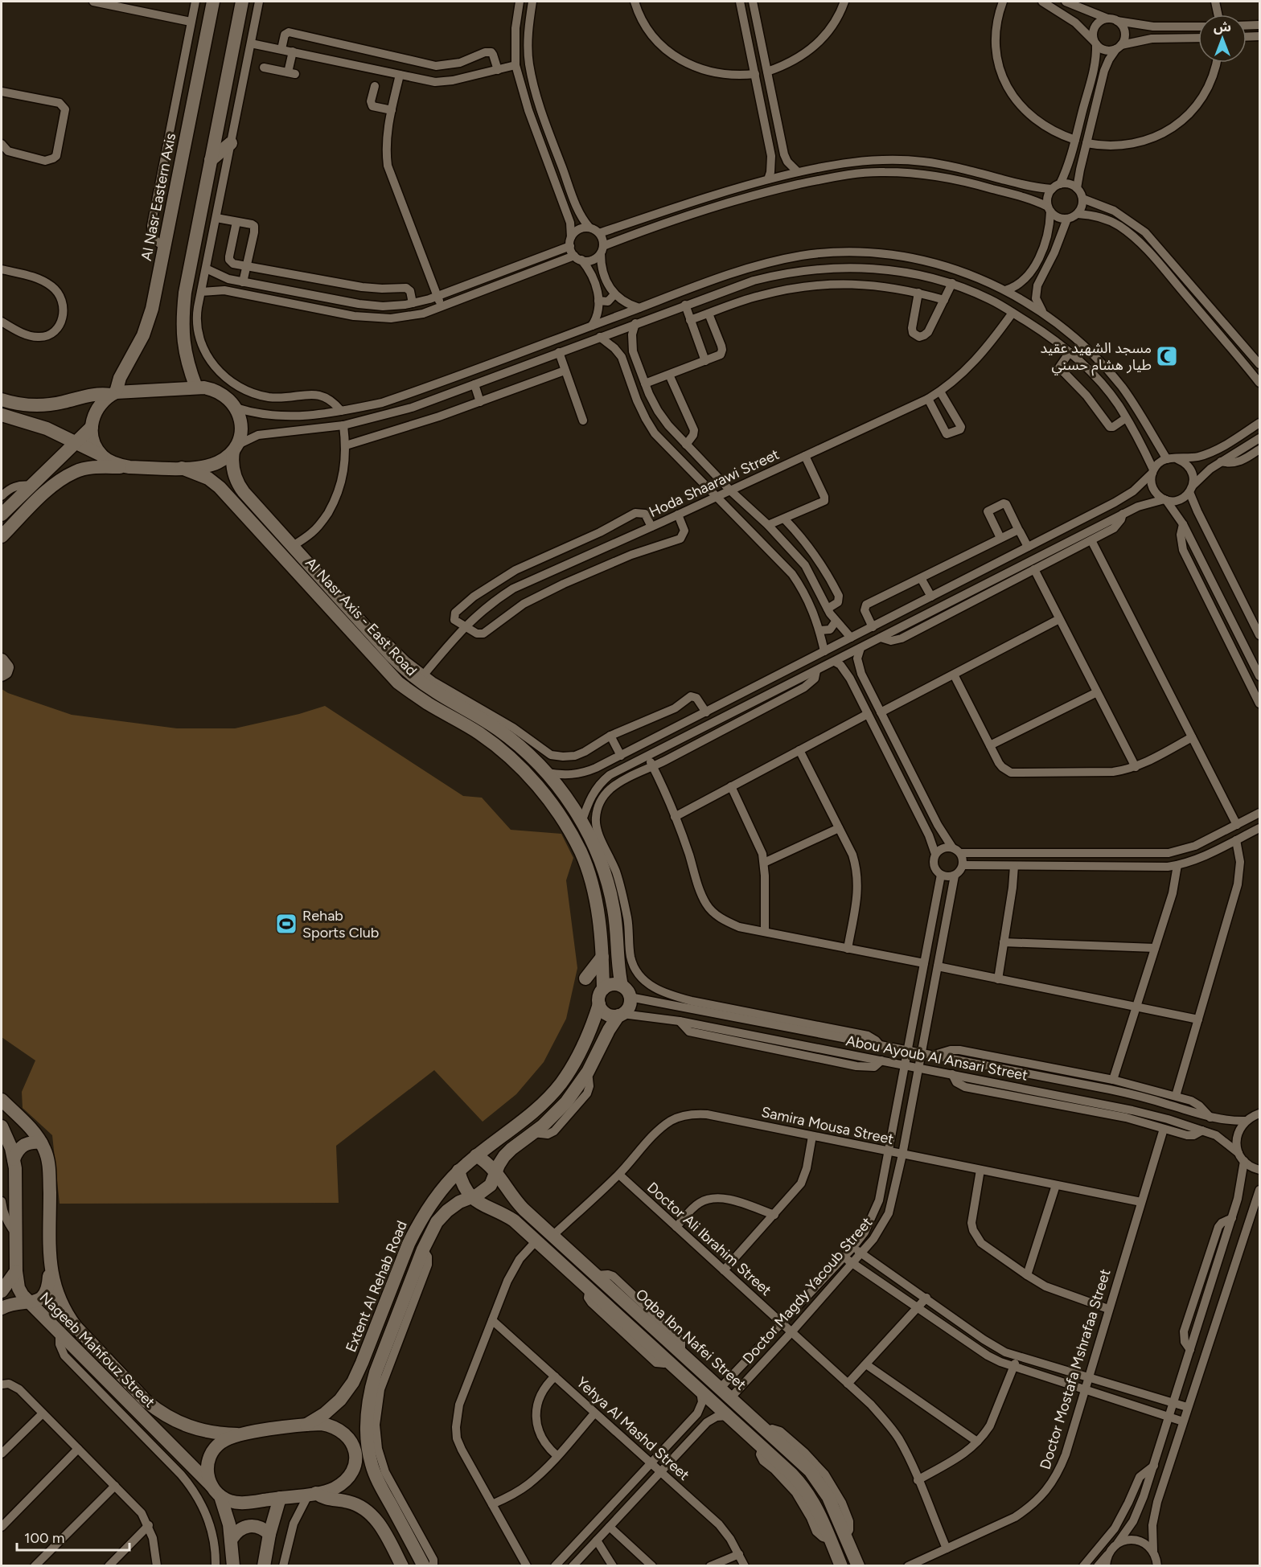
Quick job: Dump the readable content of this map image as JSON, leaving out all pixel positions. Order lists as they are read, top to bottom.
{
  "streets": {
    "street": [
      "Al Nasr Eastern Axis",
      "Hoda Shaarawi Street",
      "Al Nasr Axis - East Road",
      "Abou Ayoub Al Ansari Street",
      "Samira Mousa Street",
      "Doctor Ali Ibrahim Street",
      "Extent Al Rehab Road",
      "Doctor Magdy Yacoub Street",
      "Oqba Ibn Nafei Street",
      "Nageeb Mahfouz Street",
      "Doctor Mostafa Mshrafaa Street",
      "Yehya Al Mashd Street"
    ]
  },
  "crossings": [
    ["Al Nasr Axis - East Road", "Abou Ayoub Al Ansari Street"],
    ["Al Nasr Axis - East Road", "Extent Al Rehab Road"],
    ["Abou Ayoub Al Ansari Street", "Extent Al Rehab Road"],
    ["Abou Ayoub Al Ansari Street", "Doctor Magdy Yacoub Street"],
    ["Samira Mousa Street", "Doctor Ali Ibrahim Street"],
    ["Samira Mousa Street", "Doctor Magdy Yacoub Street"],
    ["Samira Mousa Street", "Oqba Ibn Nafei Street"],
    ["Samira Mousa Street", "Doctor Mostafa Mshrafaa Street"],
    ["Doctor Ali Ibrahim Street", "Doctor Magdy Yacoub Street"],
    ["Doctor Ali Ibrahim Street", "Doctor Mostafa Mshrafaa Street"],
    ["Extent Al Rehab Road", "Oqba Ibn Nafei Street"],
    ["Doctor Magdy Yacoub Street", "Oqba Ibn Nafei Street"]
  ],
  "places": {
    "mosque": ["مسجد الشهيد عقيد طيار هشام حسني"],
    "sports": ["Rehab Sports Club"]
  },
  "scale_bar": "100 m",
  "north": "top"
}
